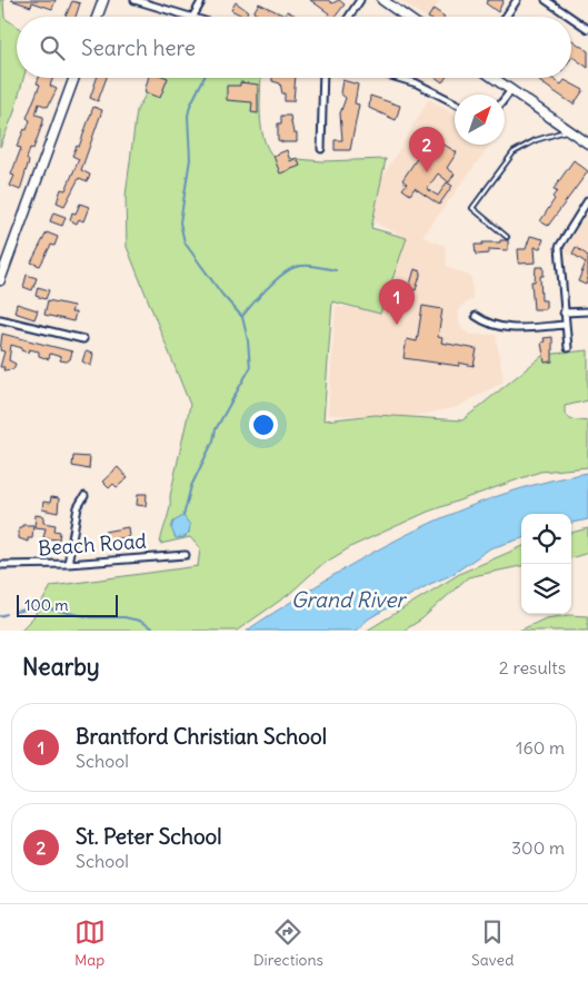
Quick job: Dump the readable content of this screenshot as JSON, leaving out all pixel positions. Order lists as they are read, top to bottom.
{
  "streets": {
    "street": ["Beach Road"]
  },
  "water": ["Grand River"],
  "scale_bar": "100 m",
  "north": "top right",
  "page": {
    "search": "Search here",
    "pins": ["2", "1"],
    "scale": "100 m",
    "heading": ["Nearby", "2 results"],
    "list": [
      {
        "mark": "1",
        "name": "Brantford Christian School",
        "note": "School",
        "value": "160 m"
      },
      {
        "mark": "2",
        "name": "St. Peter School",
        "note": "School",
        "value": "300 m"
      }
    ],
    "nav": ["Map", "Directions", "Saved"]
  }
}
